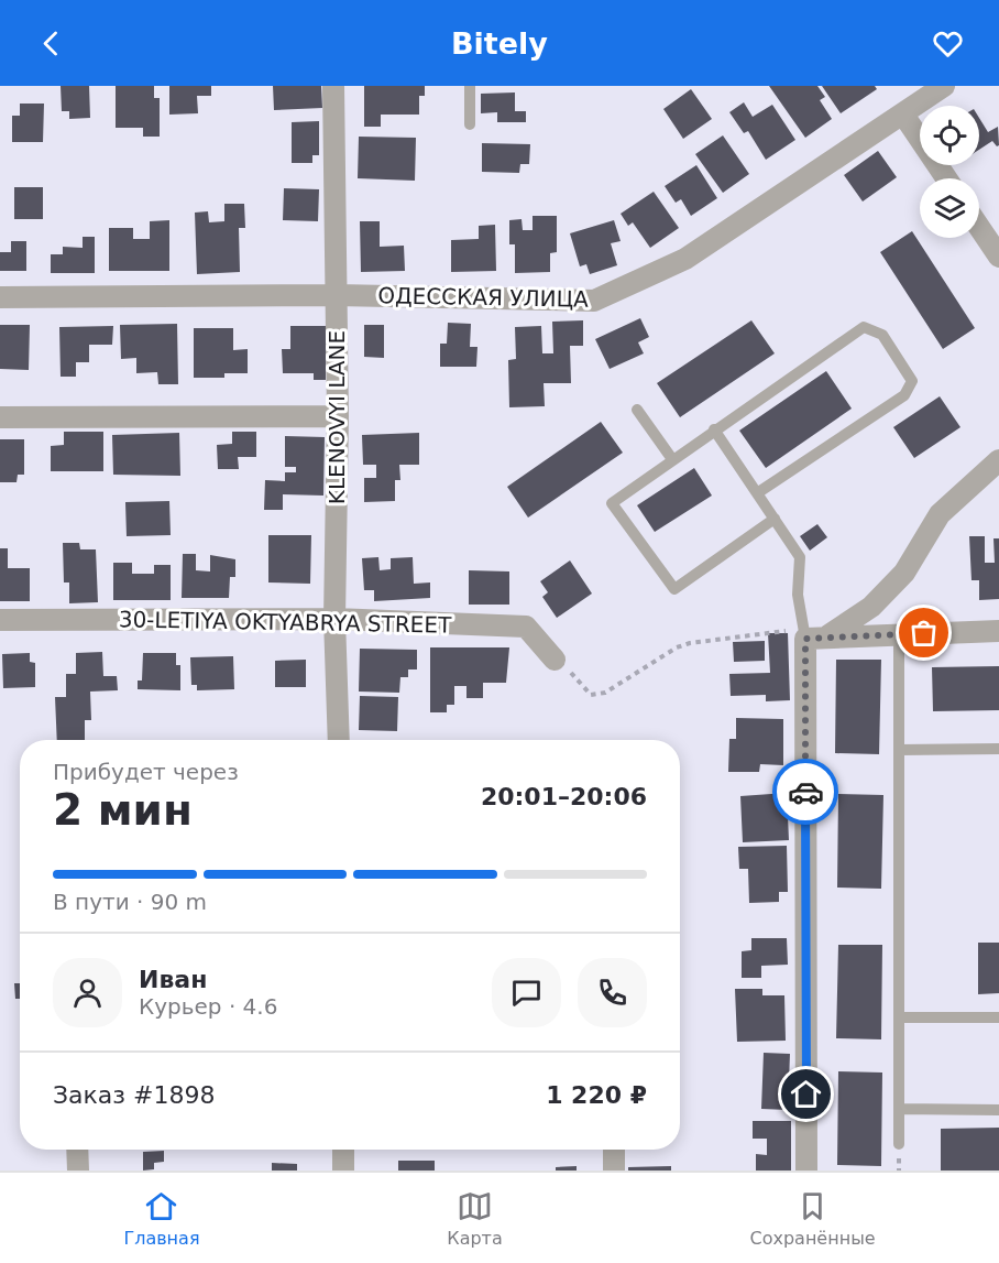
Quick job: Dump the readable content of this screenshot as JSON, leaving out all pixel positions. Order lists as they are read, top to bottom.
{
  "streets": {
    "street": ["ОДЕССКАЯ УЛИЦА", "KLENOVYI LANE", "30-LETIYA OKTYABRYA STREET"]
  },
  "crossings": [
    ["ОДЕССКАЯ УЛИЦА", "KLENOVYI LANE"],
    ["KLENOVYI LANE", "30-LETIYA OKTYABRYA STREET"]
  ],
  "page": {
    "header": "Bitely",
    "heading": ["2 мин", "Прибудет через", "20:01–20:06"],
    "panel": [
      "Иван",
      "Курьер · 4.6",
      "Заказ #1898",
      "1 220 ₽"
    ],
    "bar": "В пути · 90 m",
    "tabs": ["Главная", "Карта", "Сохранённые"]
  }
}
